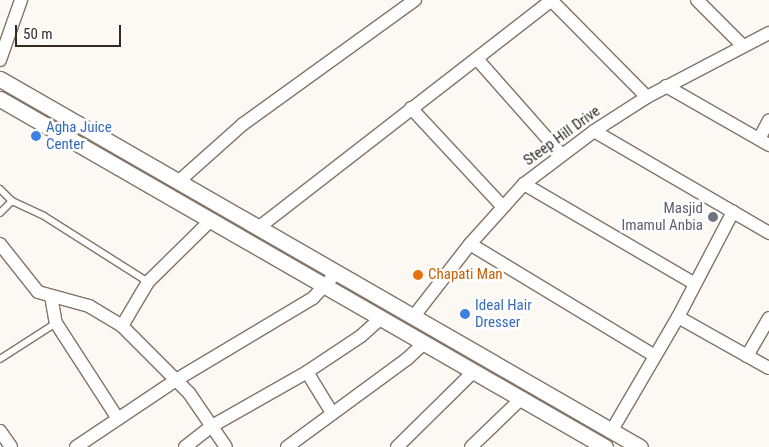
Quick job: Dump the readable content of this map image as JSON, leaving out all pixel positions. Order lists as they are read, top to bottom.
{
  "streets": {
    "street": ["Steep Hill Drive"]
  },
  "places": [
    "Agha Juice Center",
    "Masjid Imamul Anbia",
    "Chapati Man",
    "Ideal Hair Dresser"
  ],
  "scale_bar": "50 m"
}
